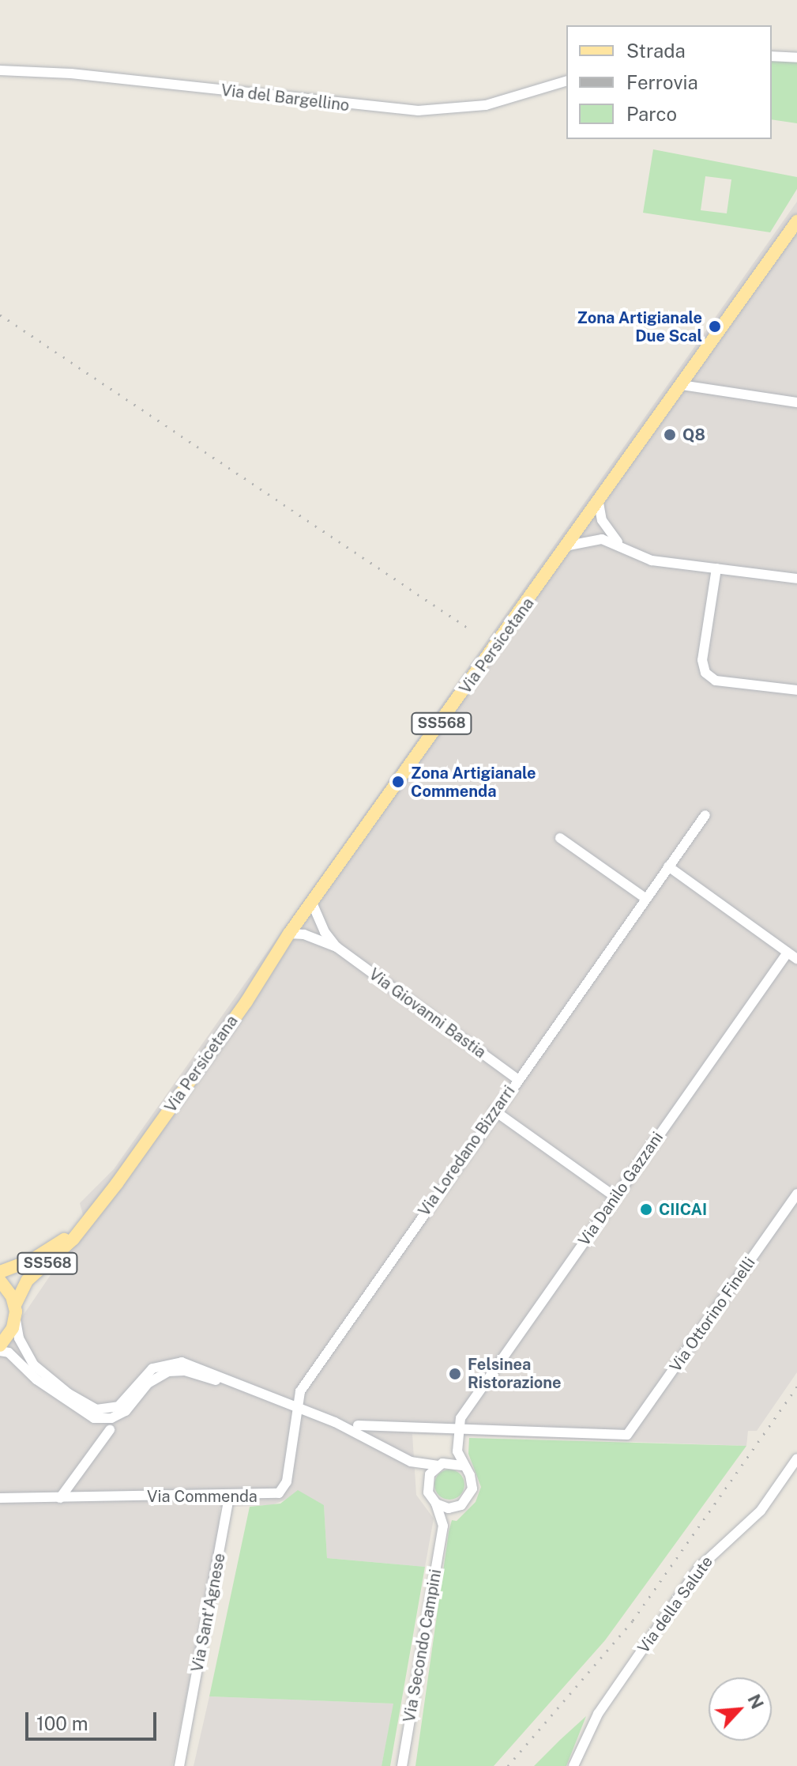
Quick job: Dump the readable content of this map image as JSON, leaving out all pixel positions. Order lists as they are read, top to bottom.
{
  "streets": {
    "main road": ["Via Persicetana", "SS568"],
    "street": [
      "Via del Bargellino",
      "Via Giovanni Bastia",
      "Via Loredano Bizzarri",
      "Via Danilo Gazzani",
      "Via Ottorino Finelli",
      "Via Commenda",
      "Via della Salute",
      "Via Sant'Agnese",
      "Via Secondo Campini"
    ]
  },
  "crossings": [
    ["Via Persicetana", "Via Giovanni Bastia"],
    ["Via Giovanni Bastia", "Via Loredano Bizzarri"],
    ["Via Loredano Bizzarri", "Via Commenda"],
    ["Via Danilo Gazzani", "Via Ottorino Finelli"],
    ["Via Commenda", "Via Sant'Agnese"]
  ],
  "places": [
    "Zona Artigianale Due Scal",
    "Q8",
    "Zona Artigianale Commenda",
    "CIICAI",
    "Felsinea Ristorazione"
  ],
  "legend": ["Strada", "Ferrovia", "Parco"],
  "scale_bar": "100 m",
  "north": "top right"
}
